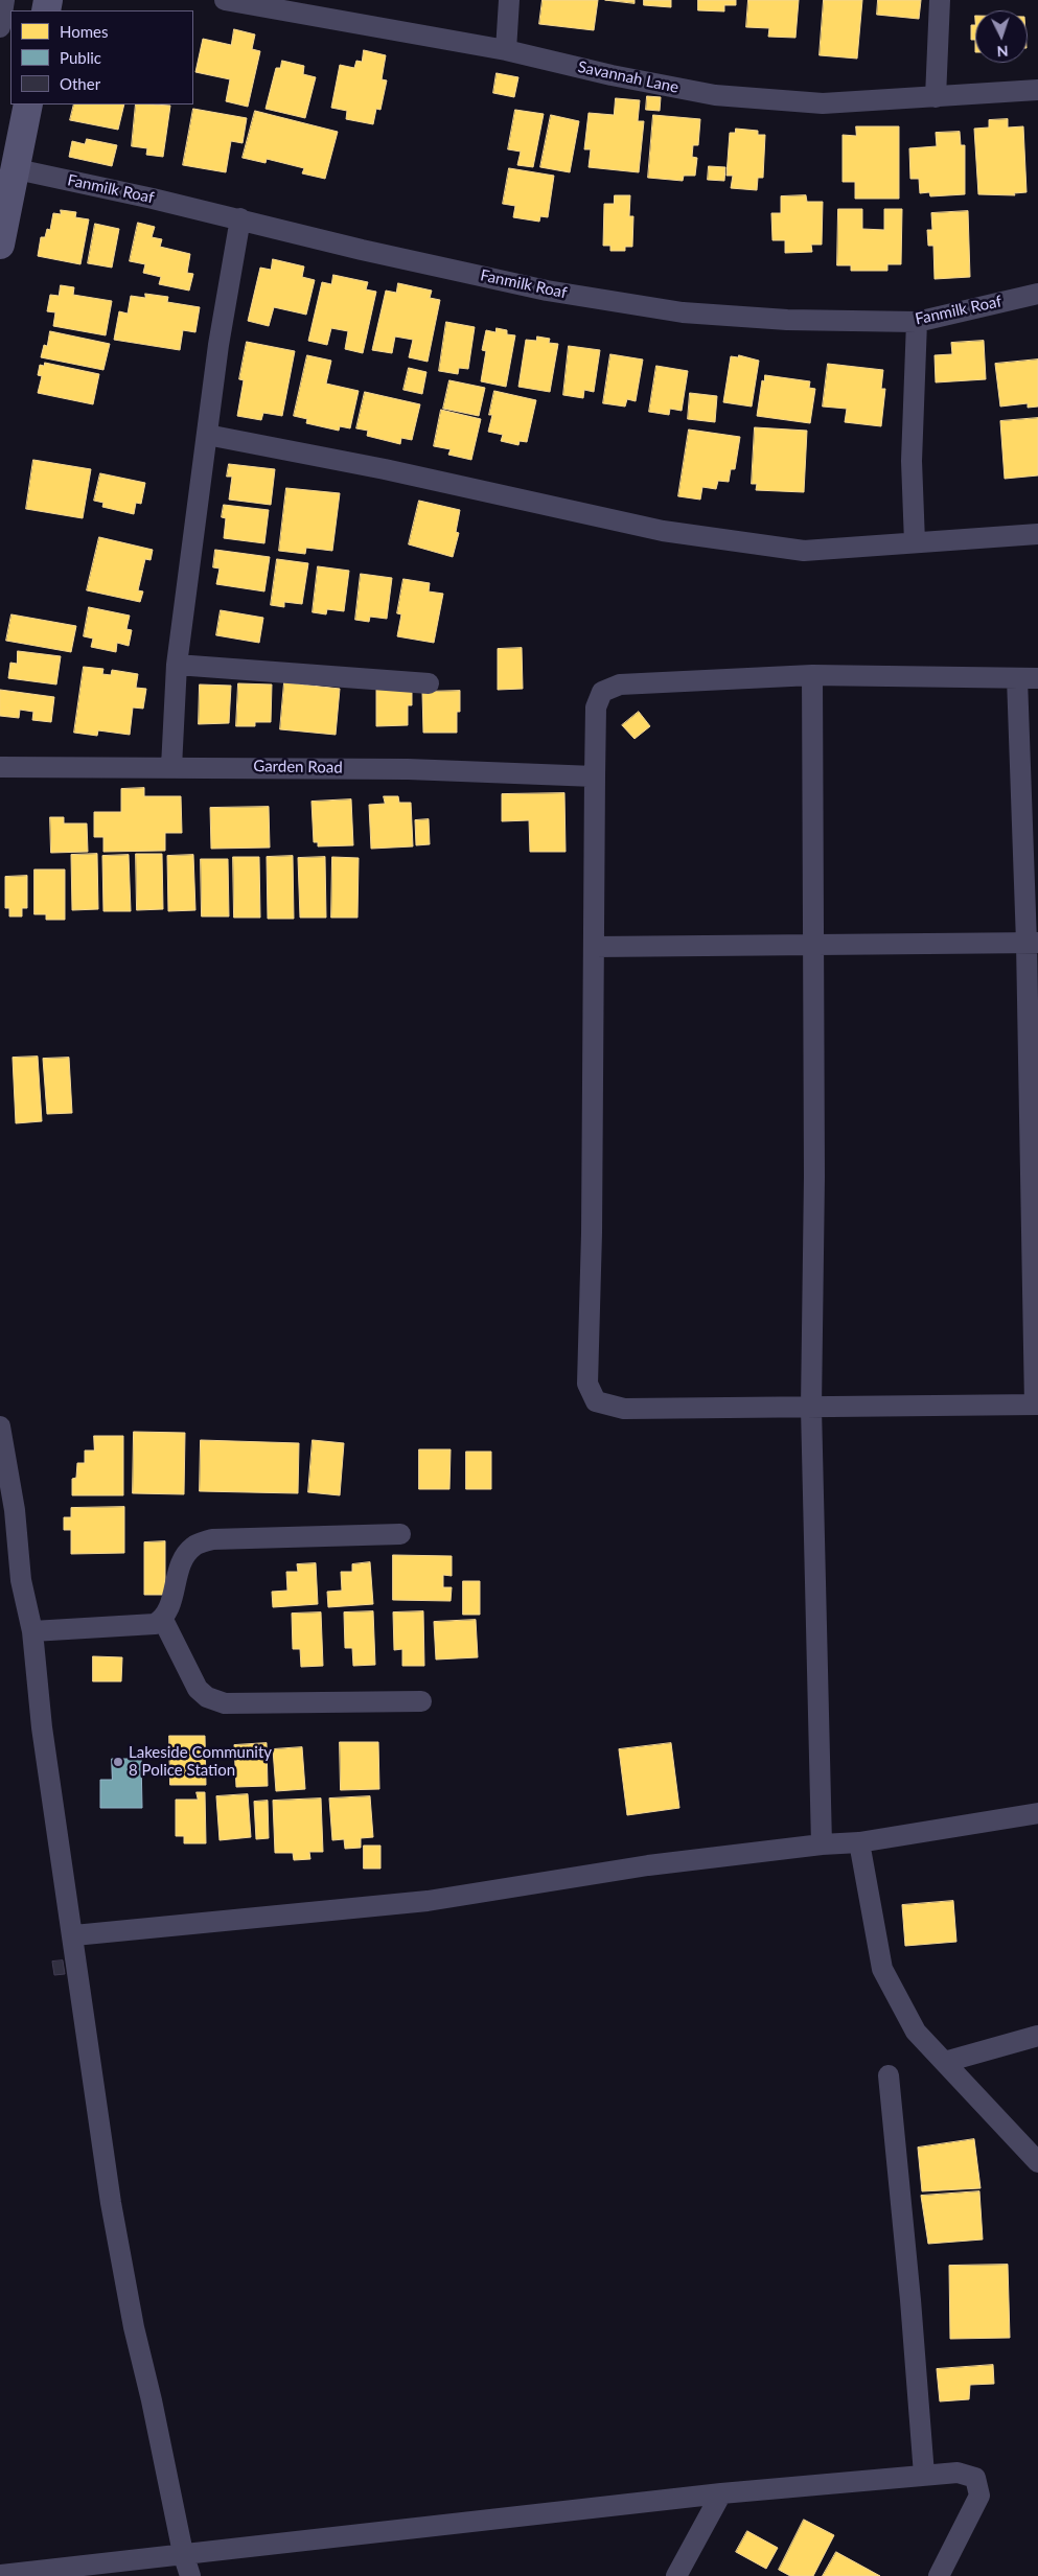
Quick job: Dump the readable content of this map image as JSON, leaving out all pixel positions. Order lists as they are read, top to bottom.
{
  "streets": {
    "street": ["Savannah Lane", "Fanmilk Roaf", "Garden Road"]
  },
  "places": ["Lakeside Community 8 Police Station"],
  "legend": ["Homes", "Public", "Other"],
  "north": "bottom"
}
